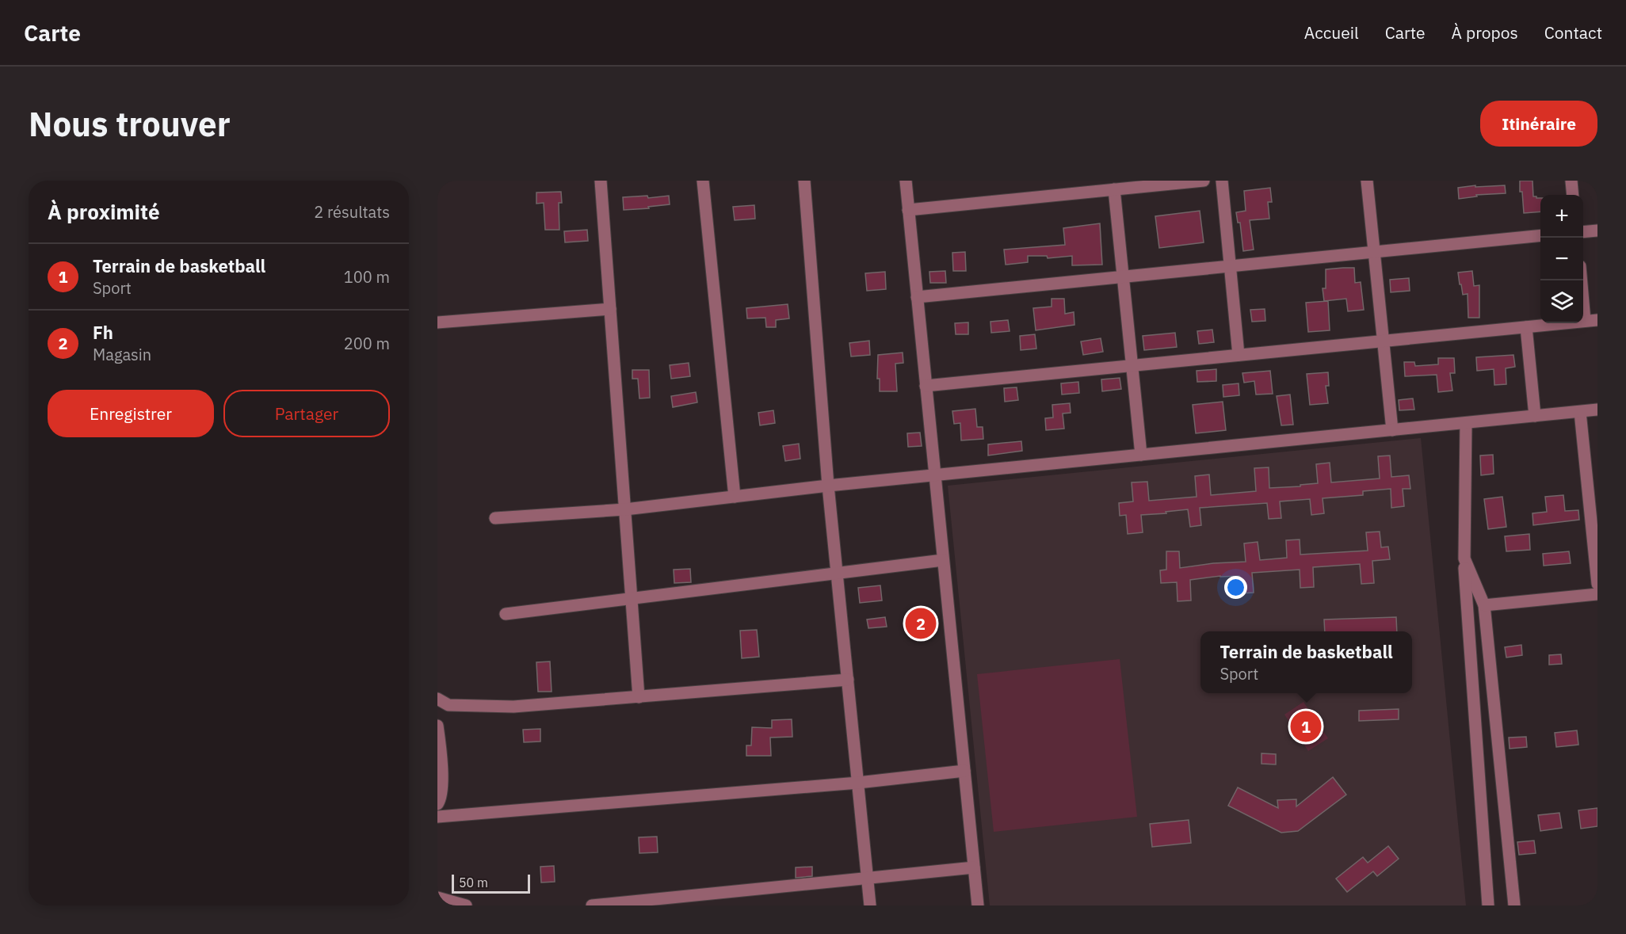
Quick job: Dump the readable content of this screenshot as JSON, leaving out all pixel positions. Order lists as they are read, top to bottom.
{
  "scale_bar": "50 m",
  "page": {
    "header": "Carte",
    "nav": [
      "Accueil",
      "Carte",
      "À propos",
      "Contact"
    ],
    "buttons": [
      "Itinéraire",
      ["Enregistrer", "Partager"]
    ],
    "title": "Nous trouver",
    "heading": ["À proximité", "2 résultats"],
    "map_buttons": ["+", "−"],
    "list": [
      {
        "mark": "1",
        "name": "Terrain de basketball",
        "note": "Sport",
        "value": "100 m"
      },
      {
        "mark": "2",
        "name": "Fh",
        "note": "Magasin",
        "value": "200 m"
      }
    ],
    "pins": ["2", "1"],
    "popup": ["Terrain de basketball", "Sport"],
    "scale": "50 m"
  }
}
